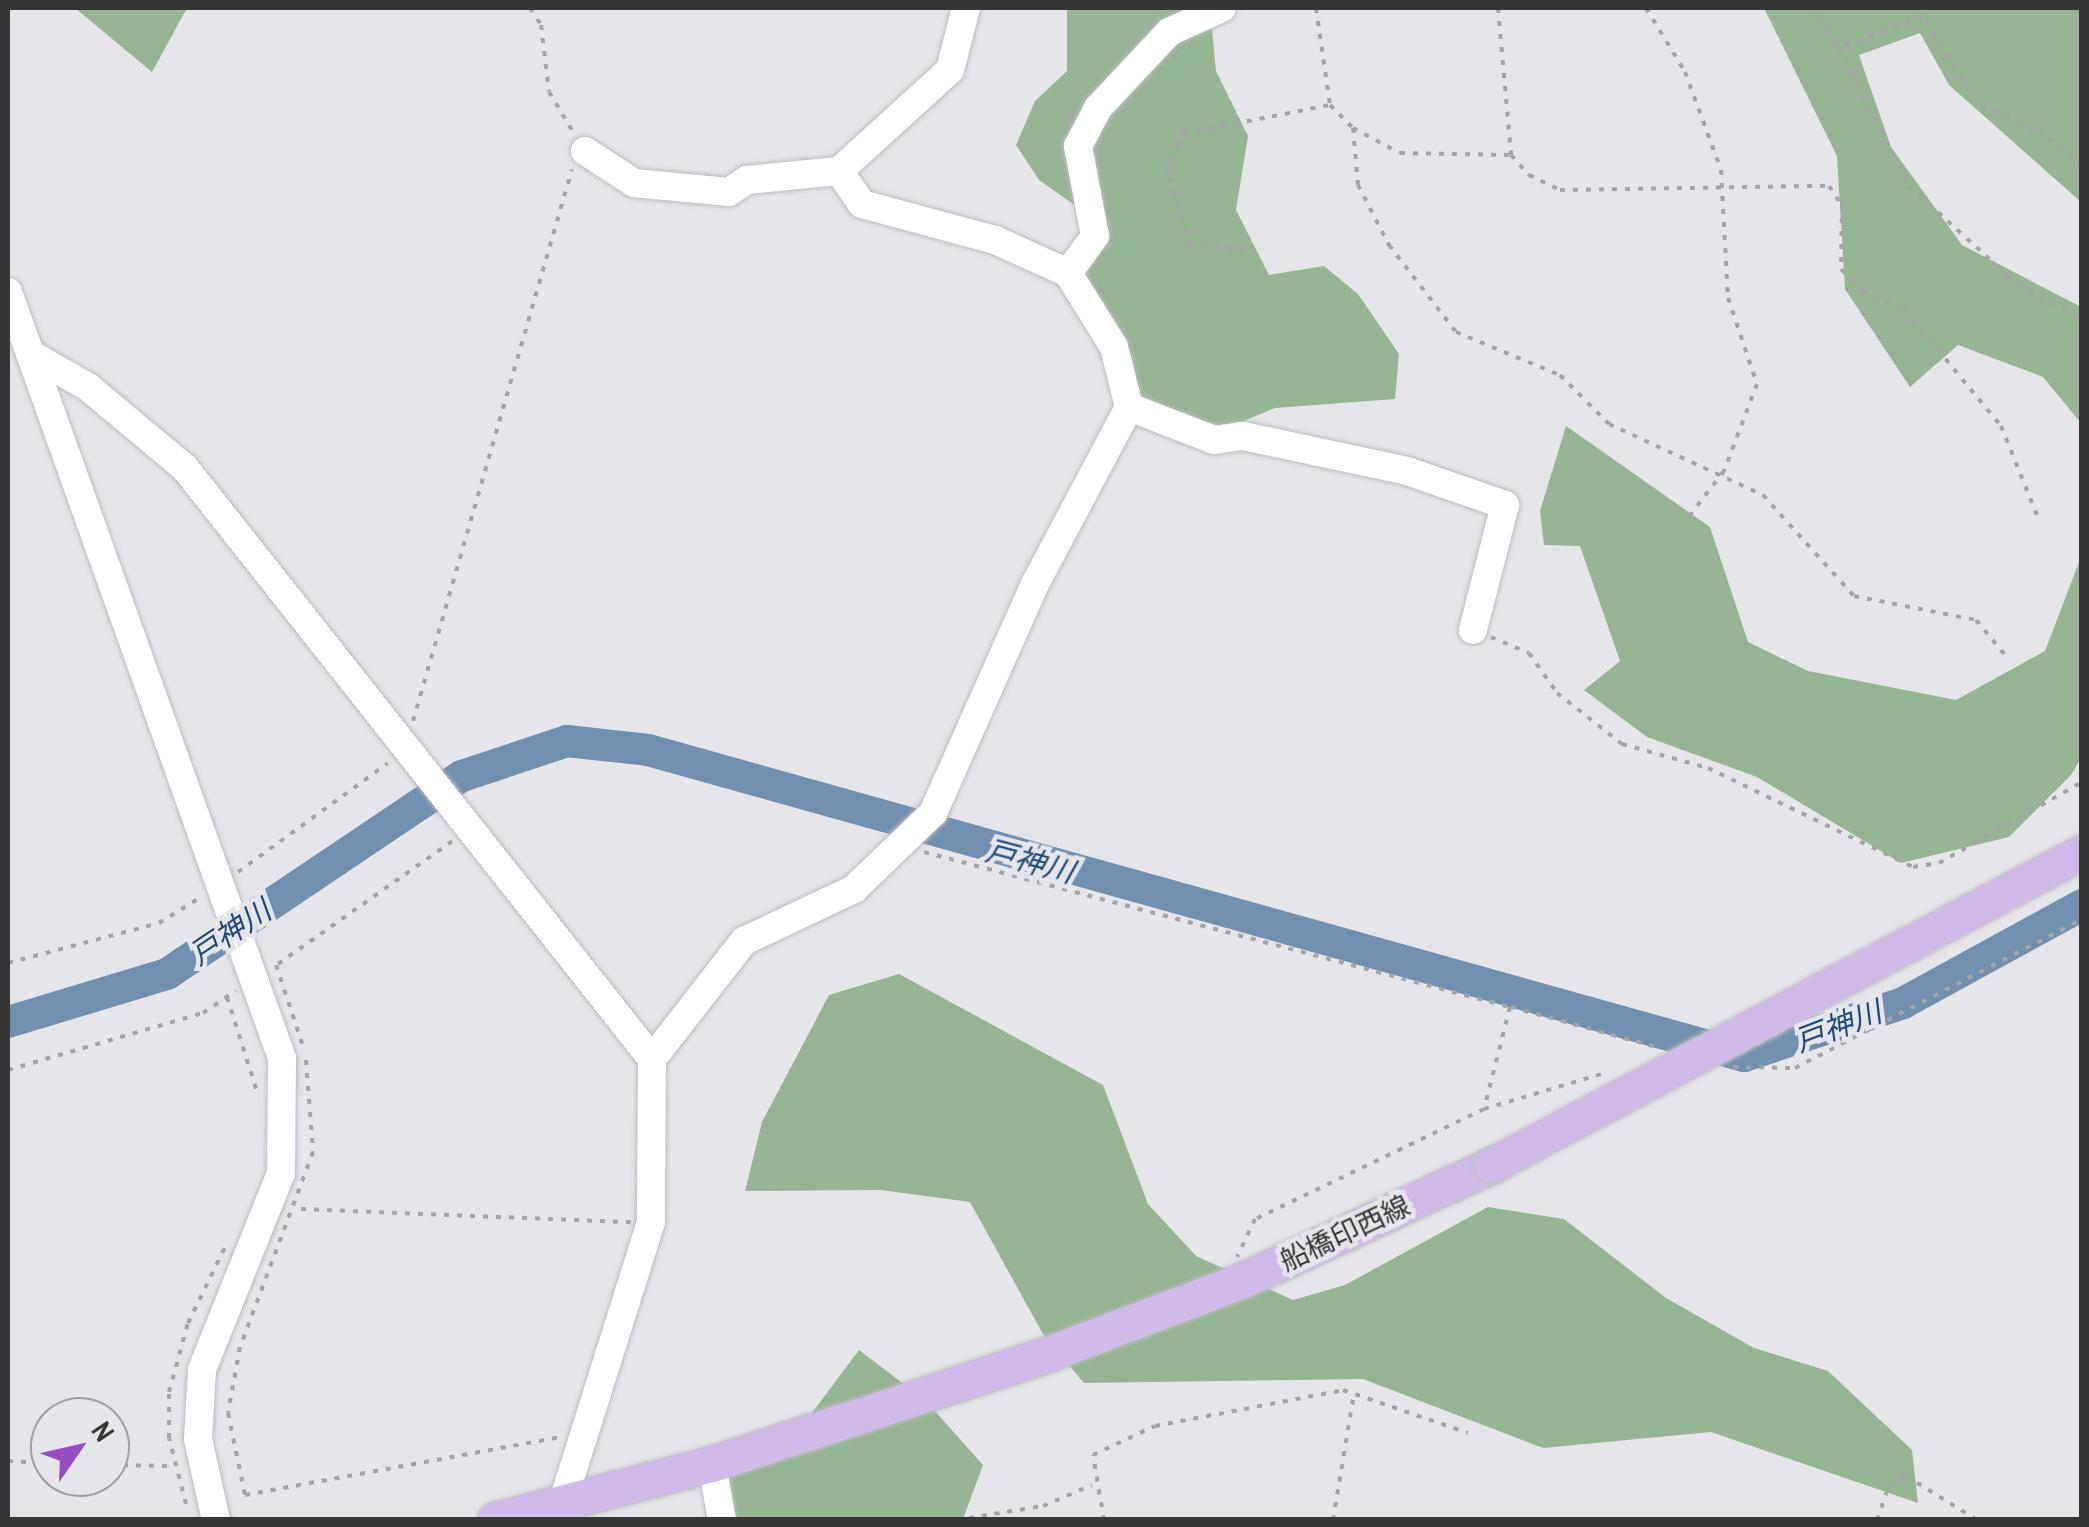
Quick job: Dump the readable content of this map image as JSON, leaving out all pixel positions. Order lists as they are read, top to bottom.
{
  "streets": {
    "main road": ["船橋印西線"]
  },
  "water": ["戸神川"],
  "north": "top right"
}
